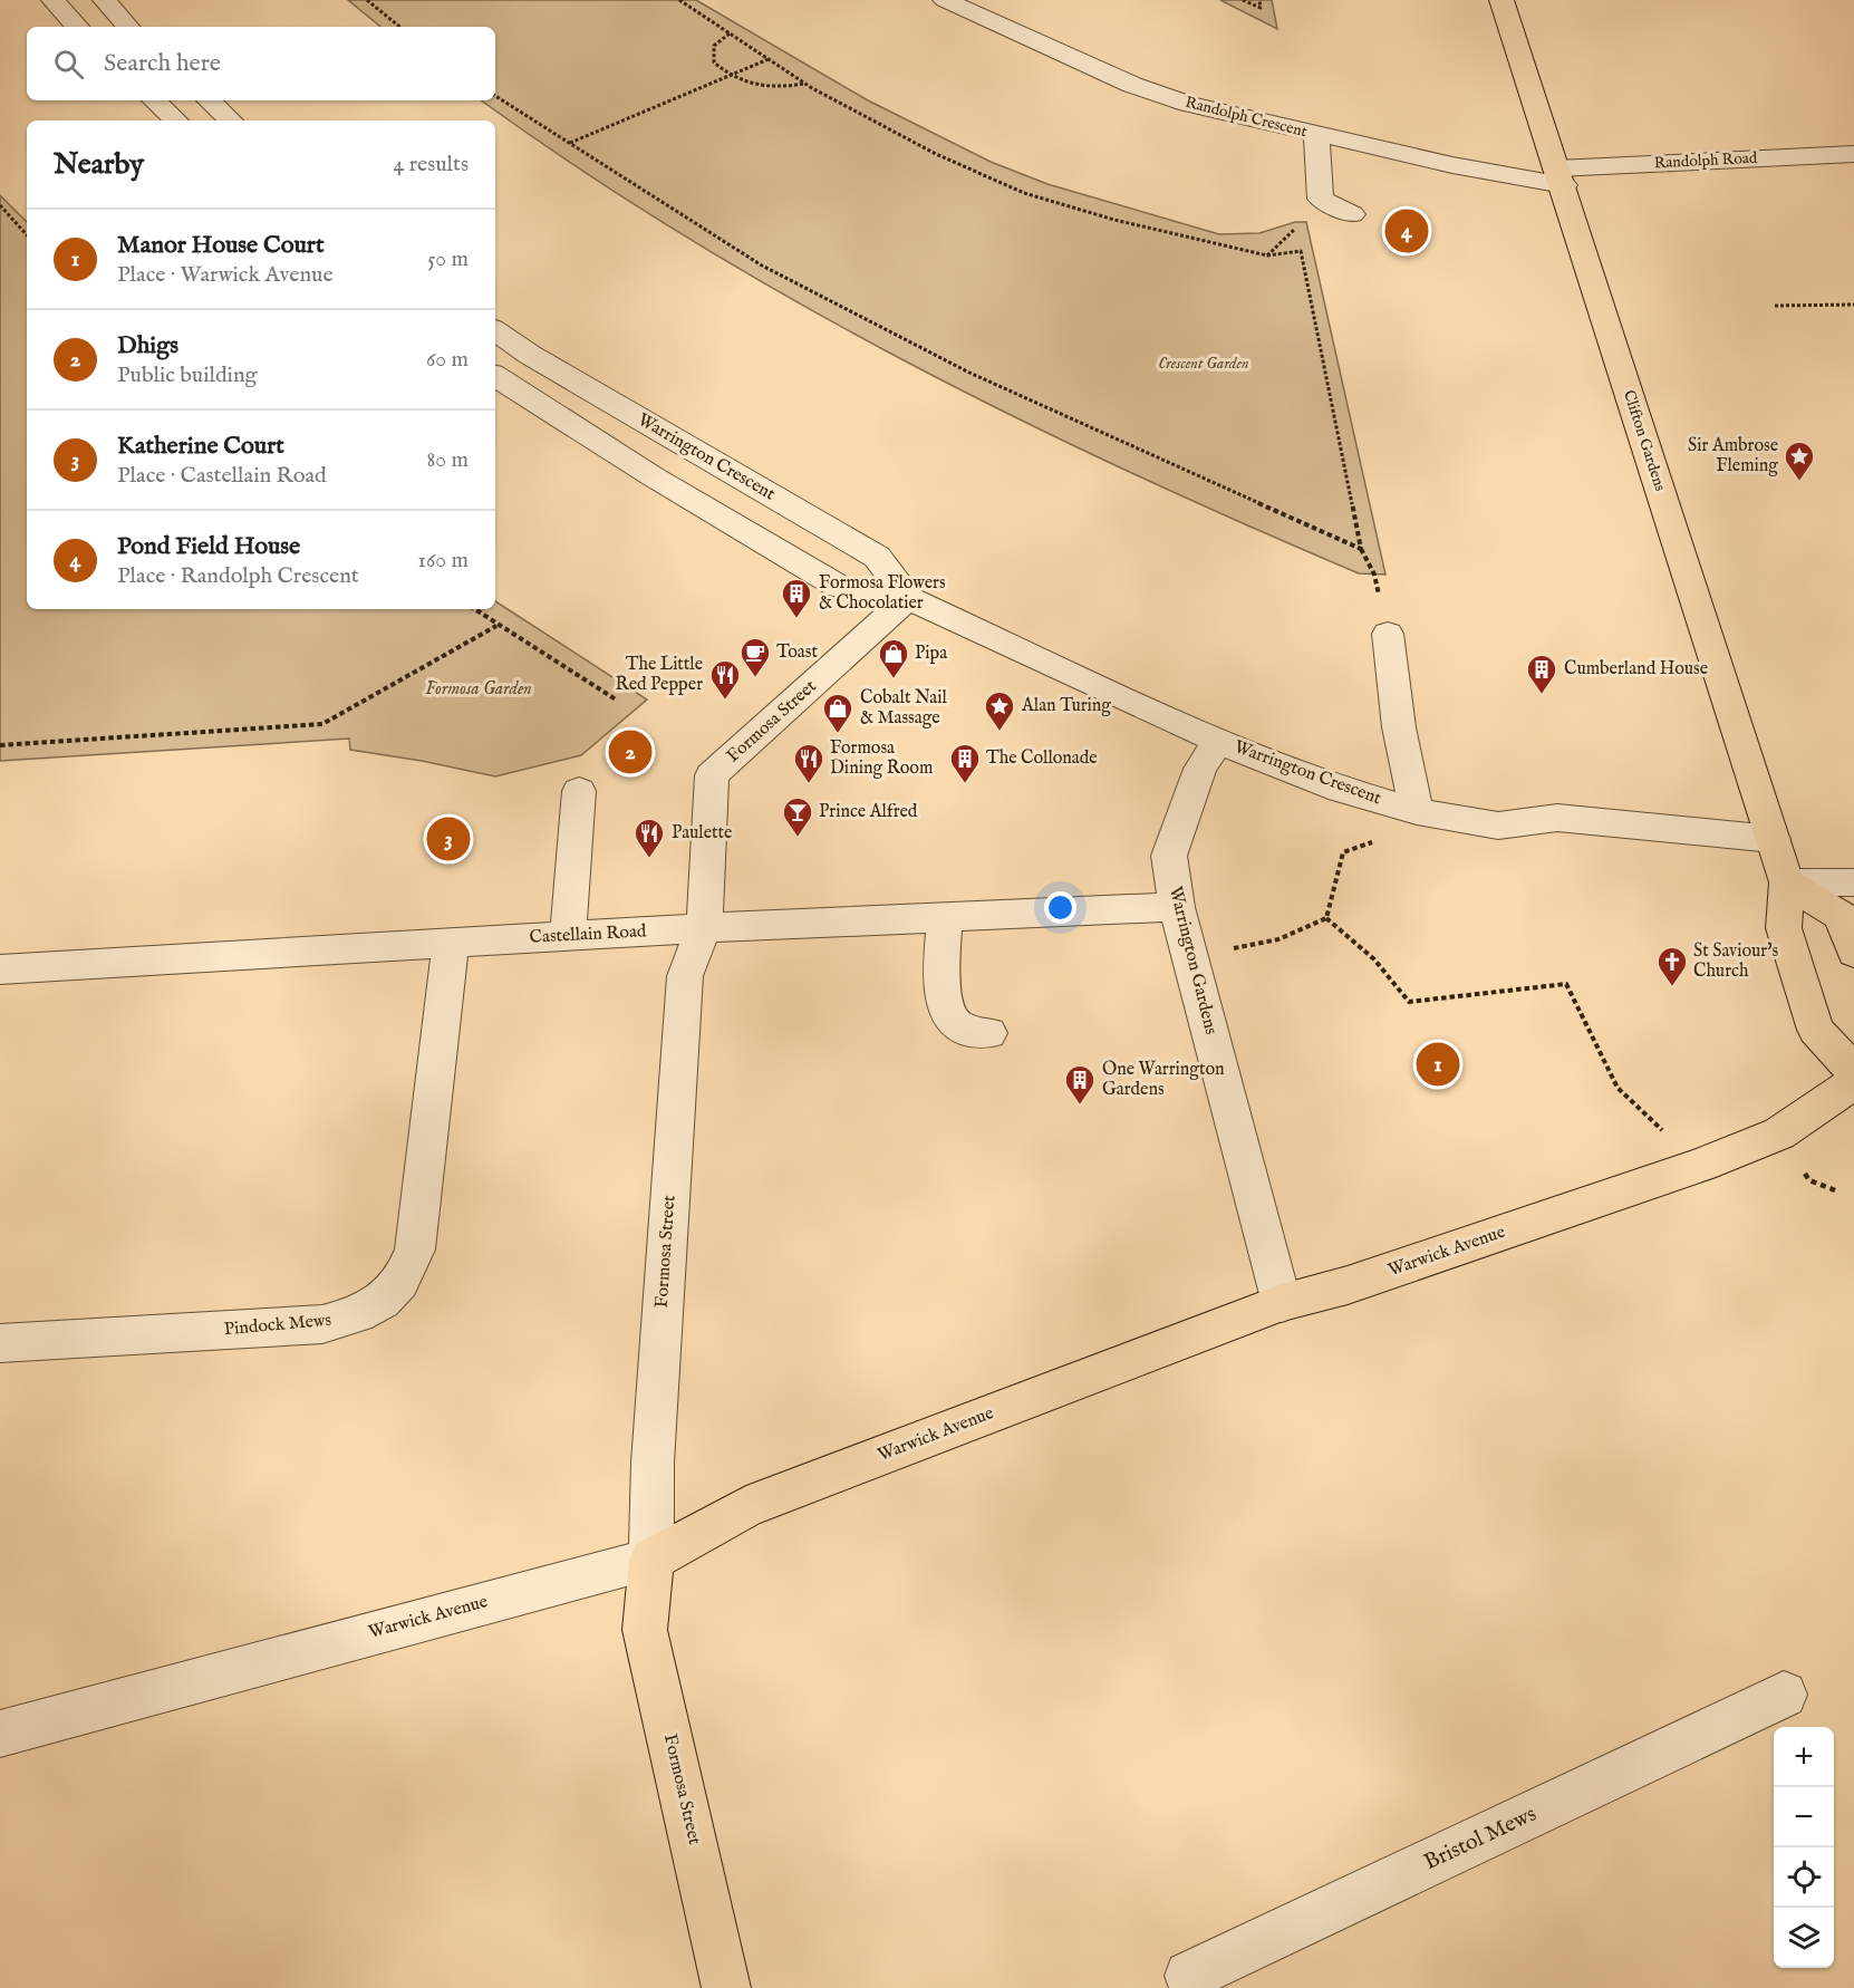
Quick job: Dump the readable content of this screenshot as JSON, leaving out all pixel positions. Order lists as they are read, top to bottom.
{
  "streets": {
    "main road": ["Clifton Gardens", "Formosa Street", "Warwick Avenue"],
    "street": [
      "Randolph Crescent",
      "Randolph Road",
      "Warrington Crescent",
      "Castellain Road",
      "Warrington Gardens",
      "Pindock Mews",
      "Bristol Mews"
    ]
  },
  "crossings": [
    ["Randolph Crescent", "Randolph Road"],
    ["Randolph Crescent", "Clifton Gardens"],
    ["Randolph Road", "Clifton Gardens"],
    ["Clifton Gardens", "Warrington Crescent"],
    ["Warrington Crescent", "Formosa Street"],
    ["Warrington Crescent", "Warrington Gardens"],
    ["Formosa Street", "Castellain Road"],
    ["Formosa Street", "Warwick Avenue"],
    ["Castellain Road", "Warrington Gardens"],
    ["Castellain Road", "Pindock Mews"],
    ["Warrington Gardens", "Warwick Avenue"]
  ],
  "parks": ["Crescent Garden", "Formosa Garden"],
  "places": {
    "place": ["Sir Ambrose Fleming", "Alan Turing"],
    "building": [
      "Formosa Flowers & Chocolatier",
      "Cumberland House",
      "The Collonade",
      "One Warrington Gardens"
    ],
    "cafe": ["Toast"],
    "shop": ["Pipa", "Cobalt Nail & Massage"],
    "restaurant": ["The Little Red Pepper", "Formosa Dining Room", "Paulette"],
    "bar": ["Prince Alfred"],
    "church": ["St Saviour's Church"]
  },
  "page": {
    "search": "Search here",
    "heading": ["Nearby", "4 results"],
    "pins": [
      "4",
      "2",
      "3",
      "1"
    ],
    "list": [
      {
        "mark": "1",
        "name": "Manor House Court",
        "note": "Place · Warwick Avenue",
        "value": "50 m"
      },
      {
        "mark": "2",
        "name": "Dhigs",
        "note": "Public building",
        "value": "60 m"
      },
      {
        "mark": "3",
        "name": "Katherine Court",
        "note": "Place · Castellain Road",
        "value": "80 m"
      },
      {
        "mark": "4",
        "name": "Pond Field House",
        "note": "Place · Randolph Crescent",
        "value": "160 m"
      }
    ],
    "map_buttons": ["+", "−"]
  }
}
